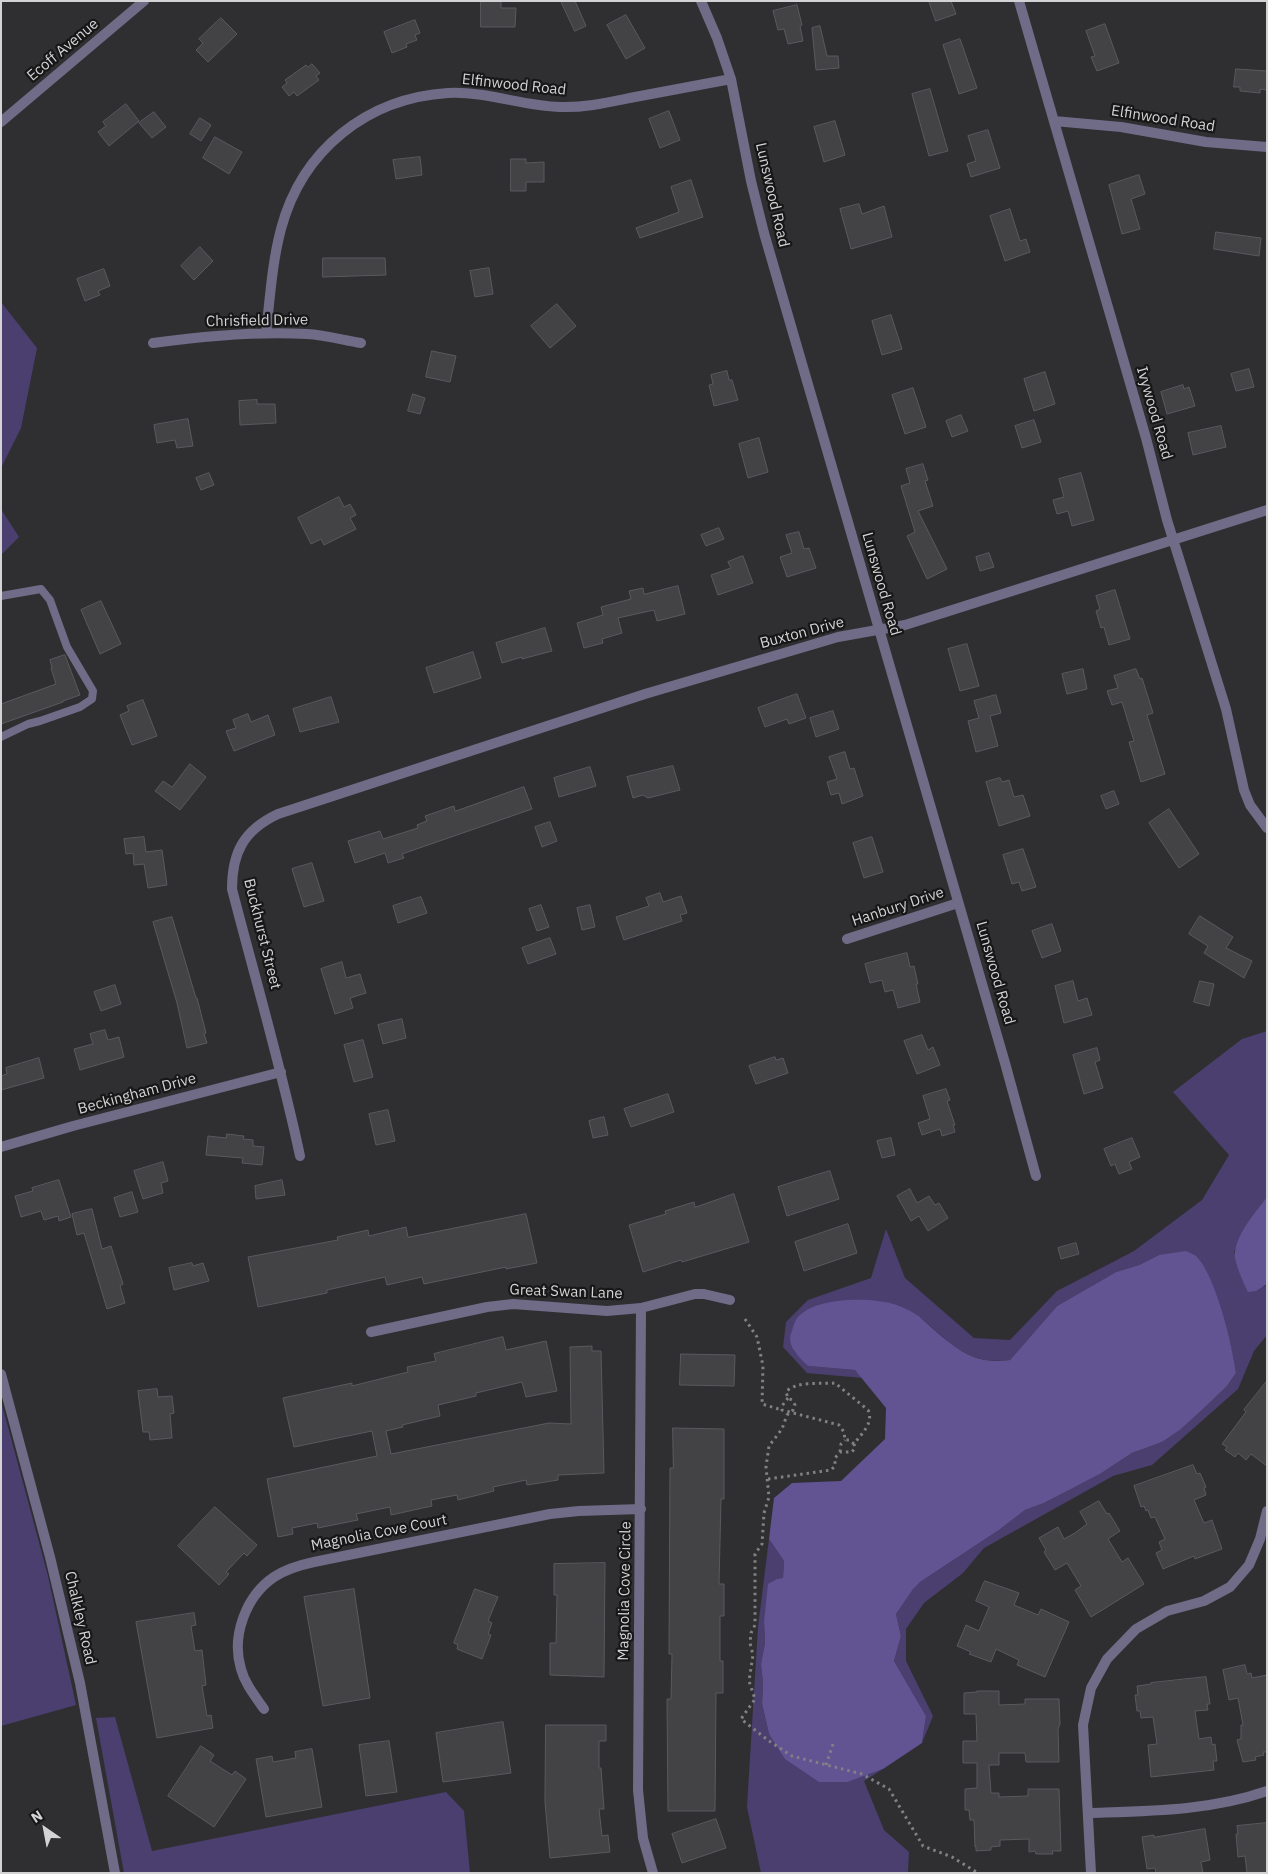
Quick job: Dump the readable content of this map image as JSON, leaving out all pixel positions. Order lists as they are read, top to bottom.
{
  "streets": {
    "street": [
      "Ecoff Avenue",
      "Elfinwood Road",
      "Lunswood Road",
      "Chrisfield Drive",
      "Ivywood Road",
      "Buxton Drive",
      "Hanbury Drive",
      "Buckhurst Street",
      "Beckingham Drive",
      "Great Swan Lane",
      "Magnolia Cove Court",
      "Magnolia Cove Circle",
      "Chalkley Road"
    ]
  },
  "crossings": [
    ["Elfinwood Road", "Lunswood Road"],
    ["Elfinwood Road", "Chrisfield Drive"],
    ["Elfinwood Road", "Ivywood Road"],
    ["Lunswood Road", "Buxton Drive"],
    ["Lunswood Road", "Hanbury Drive"],
    ["Ivywood Road", "Buxton Drive"],
    ["Buxton Drive", "Buckhurst Street"],
    ["Buckhurst Street", "Beckingham Drive"],
    ["Great Swan Lane", "Magnolia Cove Circle"],
    ["Magnolia Cove Court", "Magnolia Cove Circle"]
  ],
  "north": "top left"
}
